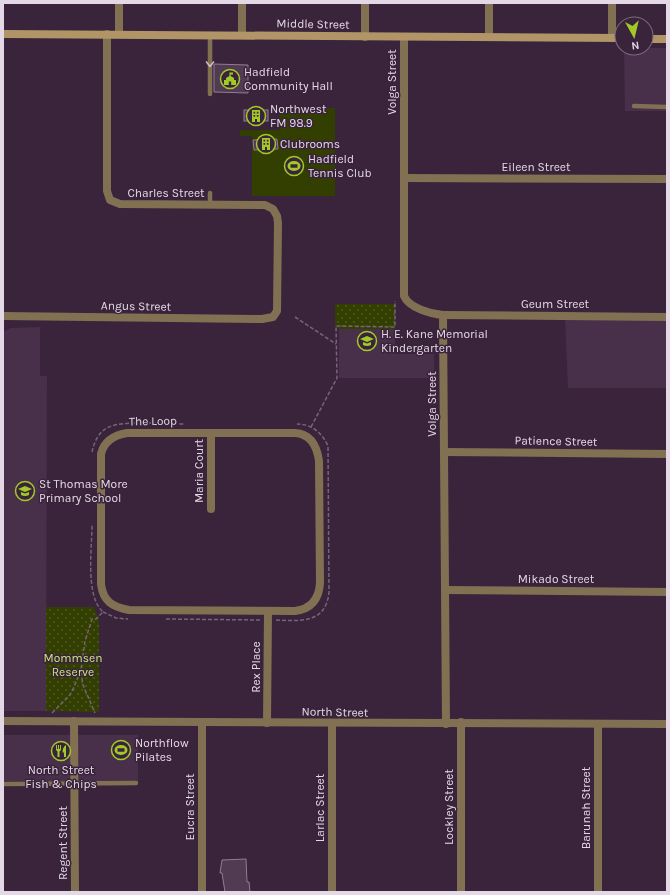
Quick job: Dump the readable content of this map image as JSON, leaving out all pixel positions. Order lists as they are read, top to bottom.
{
  "streets": {
    "street": [
      "Middle Street",
      "Volga Street",
      "Eileen Street",
      "Charles Street",
      "Geum Street",
      "Angus Street",
      "The Loop",
      "Patience Street",
      "Maria Court",
      "Mikado Street",
      "Rex Place",
      "North Street",
      "Eucra Street",
      "Lockley Street",
      "Larlac Street",
      "Barunah Street",
      "Regent Street"
    ]
  },
  "crossings": [
    ["Middle Street", "Volga Street"],
    ["Middle Street", "Charles Street"],
    ["Volga Street", "Eileen Street"],
    ["Volga Street", "Geum Street"],
    ["Volga Street", "Patience Street"],
    ["Volga Street", "Mikado Street"],
    ["Volga Street", "North Street"],
    ["Charles Street", "Angus Street"],
    ["The Loop", "Maria Court"],
    ["The Loop", "Rex Place"],
    ["Rex Place", "North Street"],
    ["North Street", "Eucra Street"],
    ["North Street", "Lockley Street"],
    ["North Street", "Larlac Street"],
    ["North Street", "Barunah Street"],
    ["North Street", "Regent Street"]
  ],
  "parks": ["Mommsen Reserve"],
  "places": {
    "public building": ["Hadfield Community Hall"],
    "building": ["Northwest FM 98.9", "Clubrooms"],
    "sports": ["Hadfield Tennis Club", "Northflow Pilates"],
    "school or university": ["H. E. Kane Memorial Kindergarten", "St Thomas More Primary School"],
    "restaurant": ["North Street Fish & Chips"]
  },
  "north": "bottom"
}
